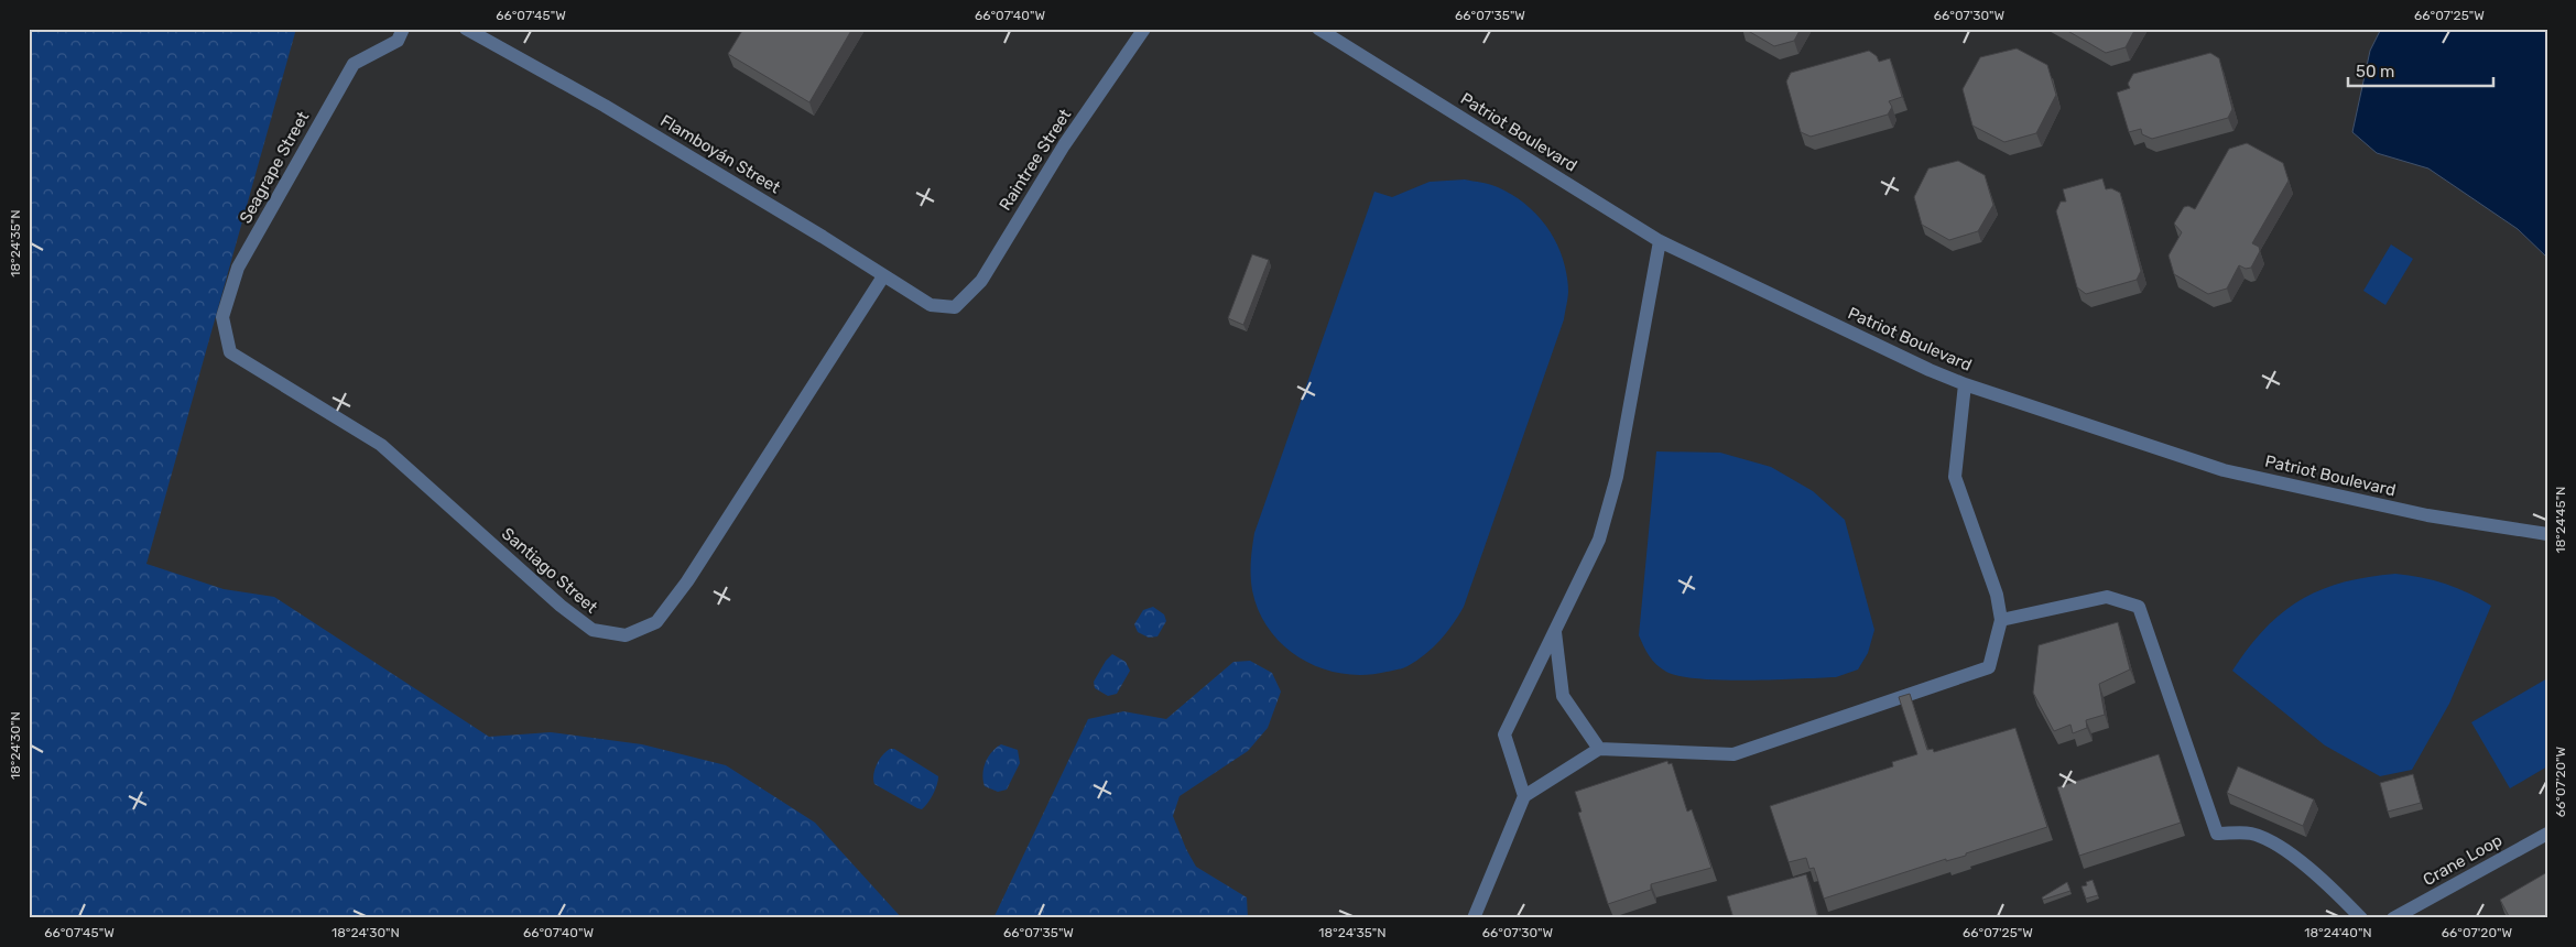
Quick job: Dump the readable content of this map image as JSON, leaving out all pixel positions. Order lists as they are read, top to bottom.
{
  "streets": {
    "street": [
      "Patriot Boulevard",
      "Flamboyán Street",
      "Raintree Street",
      "Seagrape Street",
      "Santiago Street",
      "Crane Loop"
    ]
  },
  "crossings": [
    ["Flamboyán Street", "Raintree Street"],
    ["Flamboyán Street", "Santiago Street"],
    ["Seagrape Street", "Santiago Street"]
  ],
  "scale_bar": "50 m",
  "coordinates": [
    "66°07'45\"W",
    "66°07'40\"W",
    "66°07'35\"W",
    "66°07'30\"W",
    "66°07'25\"W",
    "18°24'35\"N",
    "18°24'45\"N",
    "18°24'30\"N",
    "66°07'20\"W",
    "18°24'40\"N"
  ]
}
